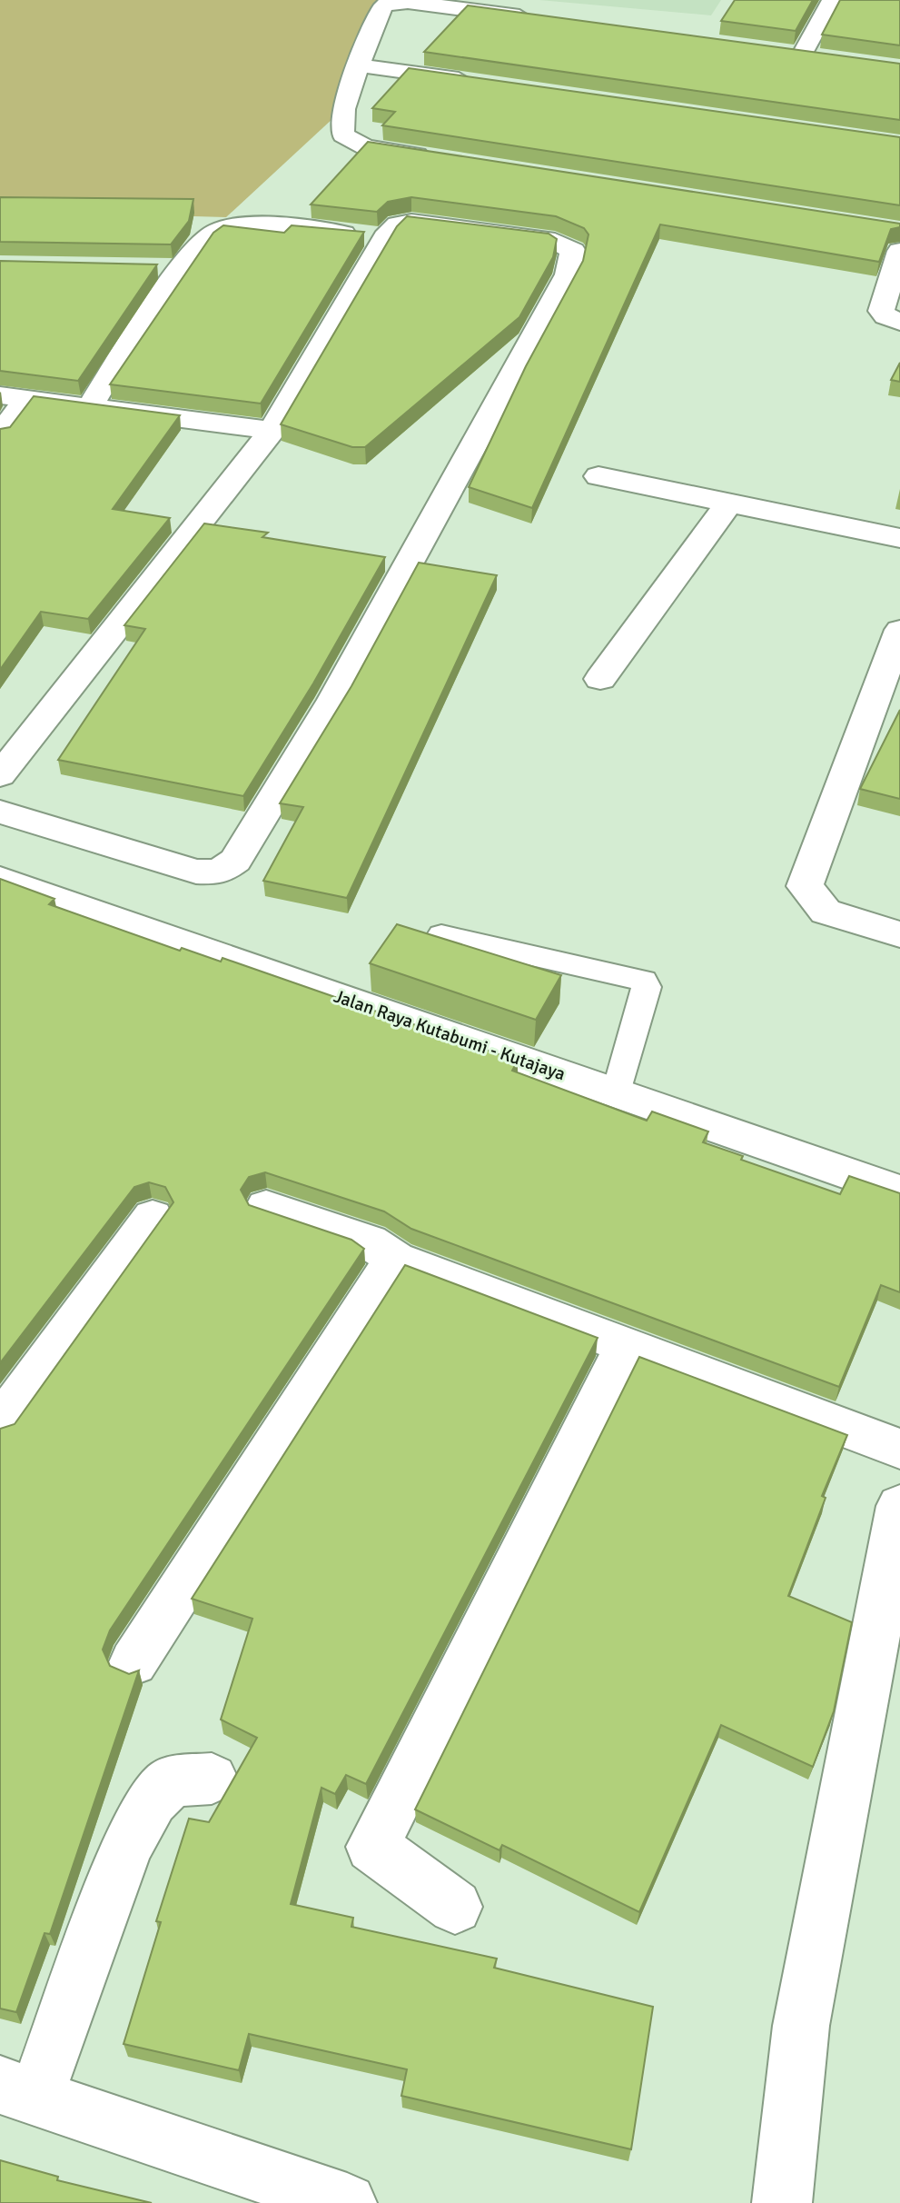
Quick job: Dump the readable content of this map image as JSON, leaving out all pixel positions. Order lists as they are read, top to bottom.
{
  "streets": {
    "street": ["Jalan Raya Kutabumi - Kutajaya"]
  }
}
